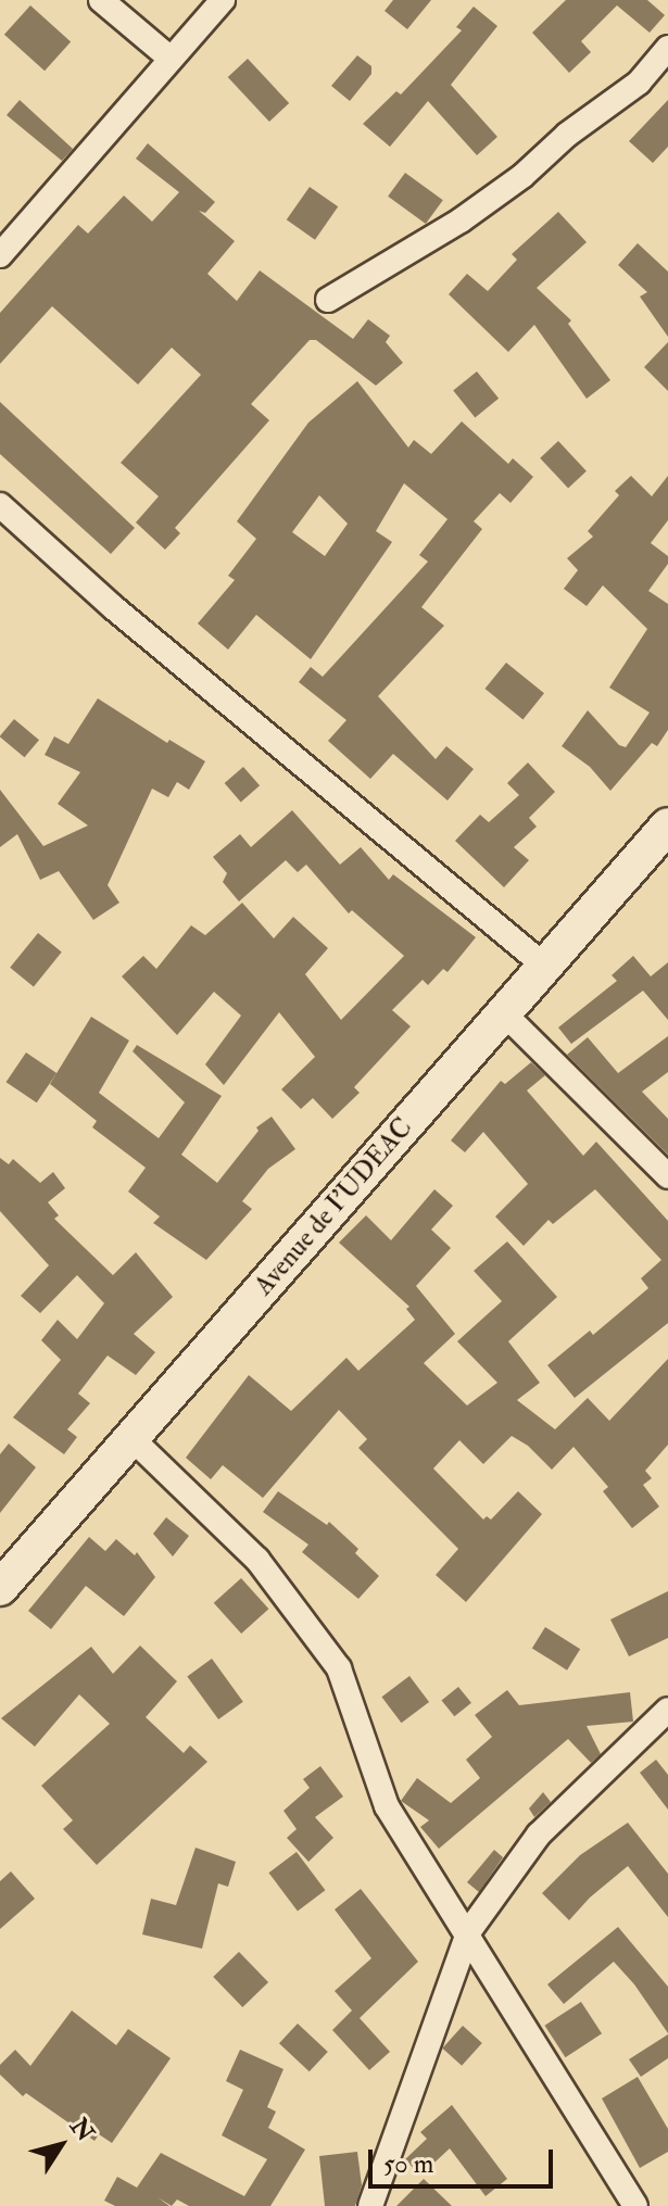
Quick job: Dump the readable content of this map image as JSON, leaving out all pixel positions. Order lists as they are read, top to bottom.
{
  "streets": {
    "main road": ["Avenue de I'UDEAC"]
  },
  "scale_bar": "50 m",
  "north": "top right"
}
